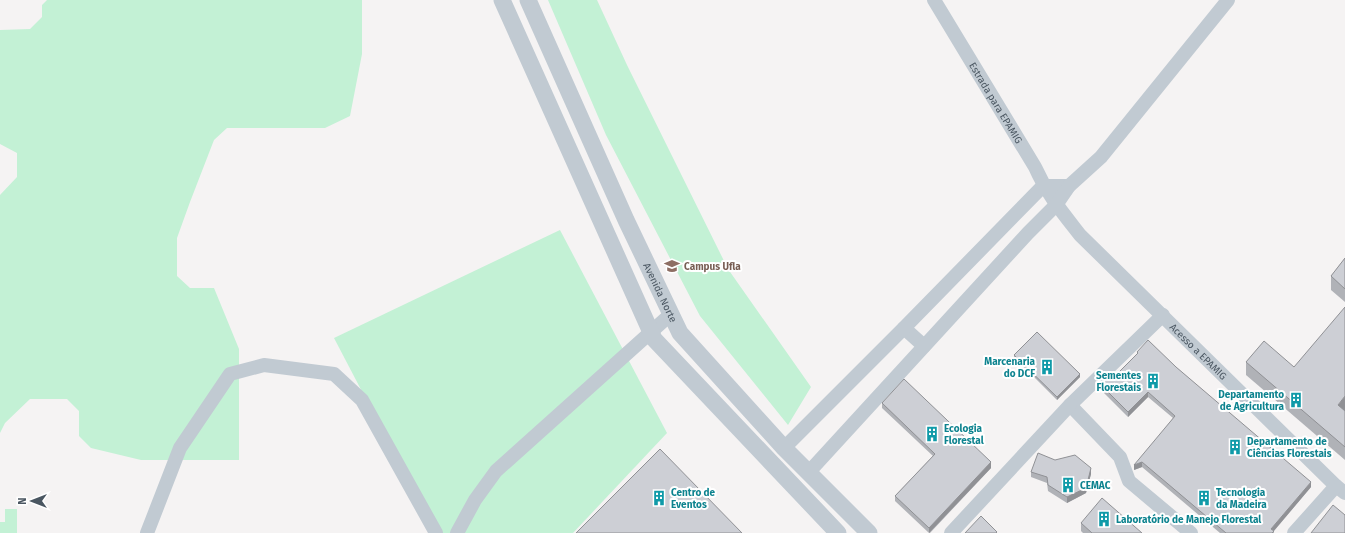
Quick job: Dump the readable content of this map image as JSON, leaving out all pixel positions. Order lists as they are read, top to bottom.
{
  "streets": {
    "street": ["Estrada para EPAMIG", "Avenida Norte", "Acesso a EPAMIG"]
  },
  "crossings": [
    ["Estrada para EPAMIG", "Acesso a EPAMIG"]
  ],
  "places": {
    "school or university": ["Campus Ufla"],
    "building": [
      "Marcenaria do DCF",
      "Sementes Florestais",
      "Departamento de Agricultura",
      "Ecologia Florestal",
      "Departamento de Ciências Florestais",
      "CEMAC",
      "Centro de Eventos",
      "Tecnologia da Madeira",
      "Laboratório de Manejo Florestal"
    ]
  },
  "north": "left"
}
